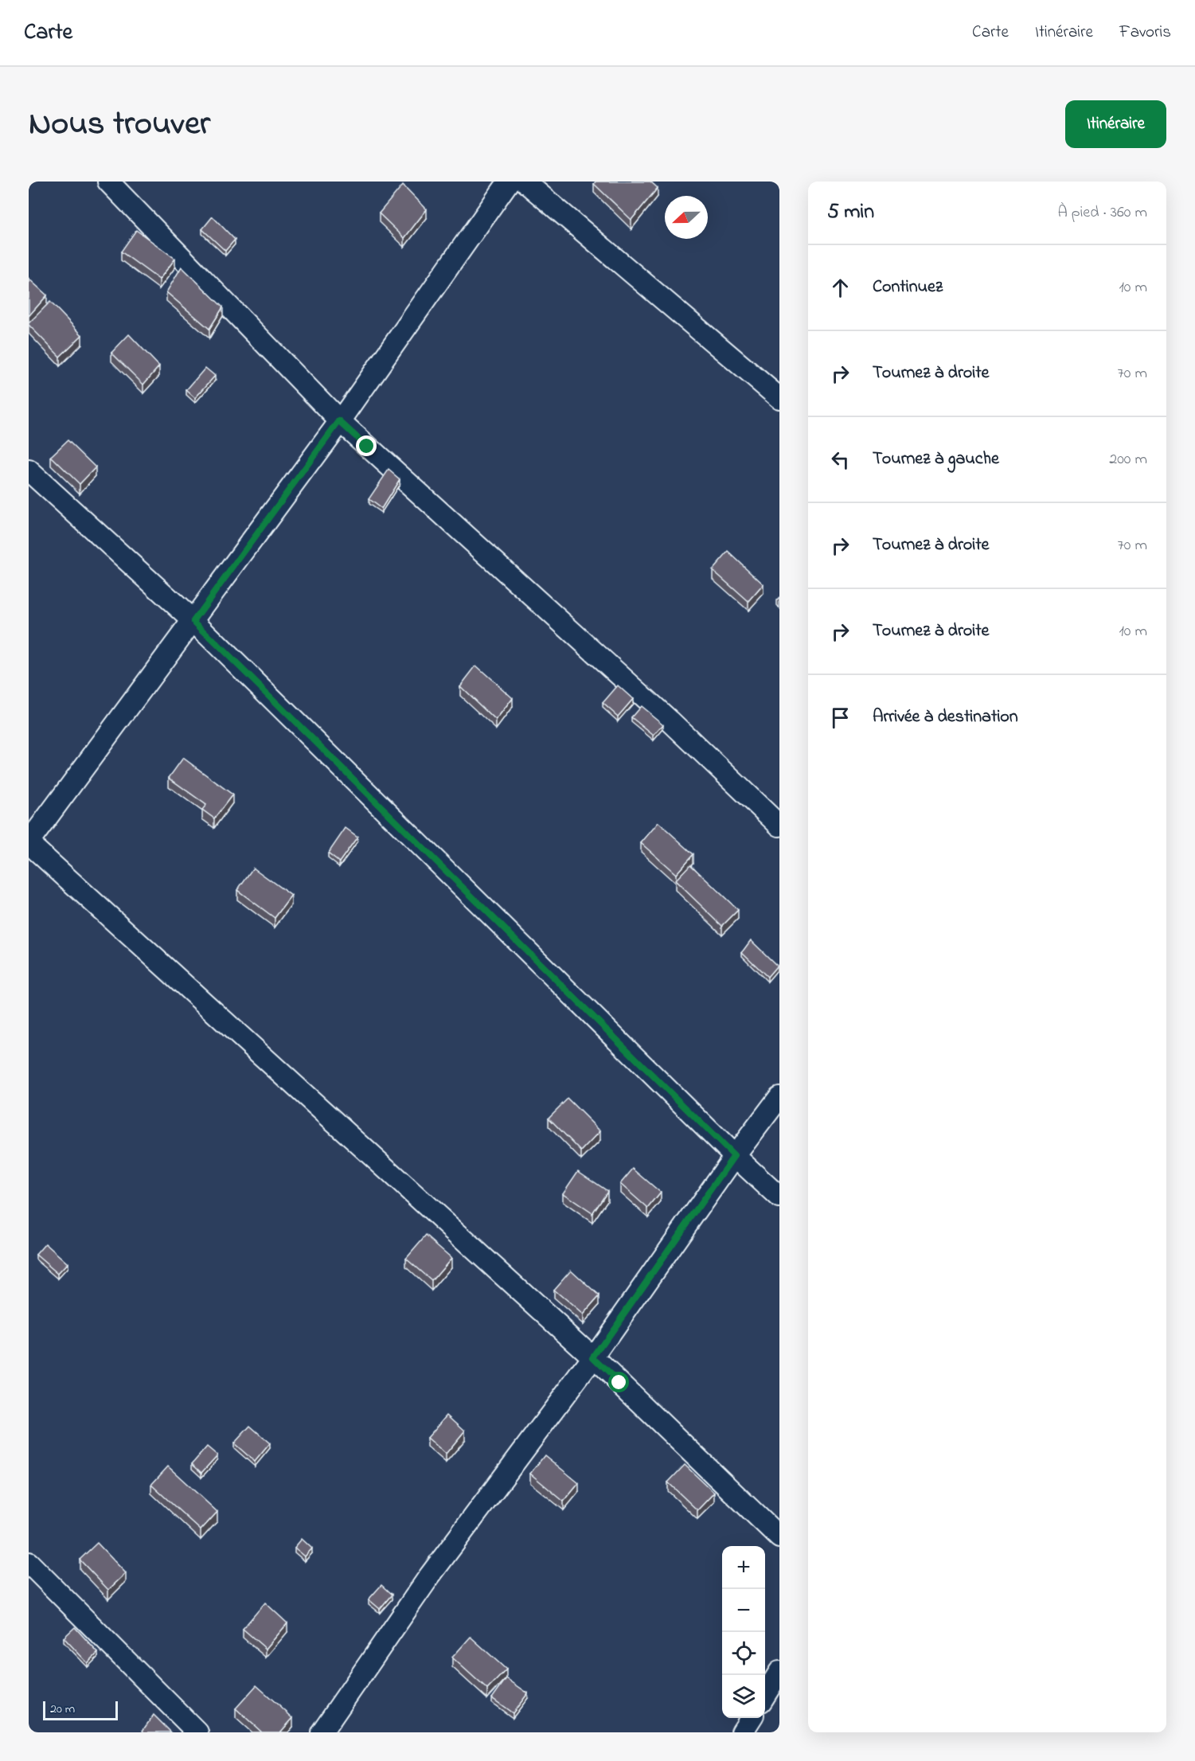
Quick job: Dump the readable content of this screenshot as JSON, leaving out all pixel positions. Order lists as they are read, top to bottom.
{
  "scale_bar": "20 m",
  "north": "left",
  "page": {
    "header": "Carte",
    "nav": ["Carte", "Itinéraire", "Favoris"],
    "title": "Nous trouver",
    "buttons": "Itinéraire",
    "heading": ["5 min", "À pied · 360 m"],
    "list": [
      ["Continuez", "10 m"],
      ["Tournez à droite", "70 m"],
      ["Tournez à gauche", "200 m"],
      ["Tournez à droite", "70 m"],
      ["Tournez à droite", "10 m"],
      "Arrivée à destination"
    ],
    "map_buttons": ["+", "−"],
    "scale": "20 m"
  }
}
